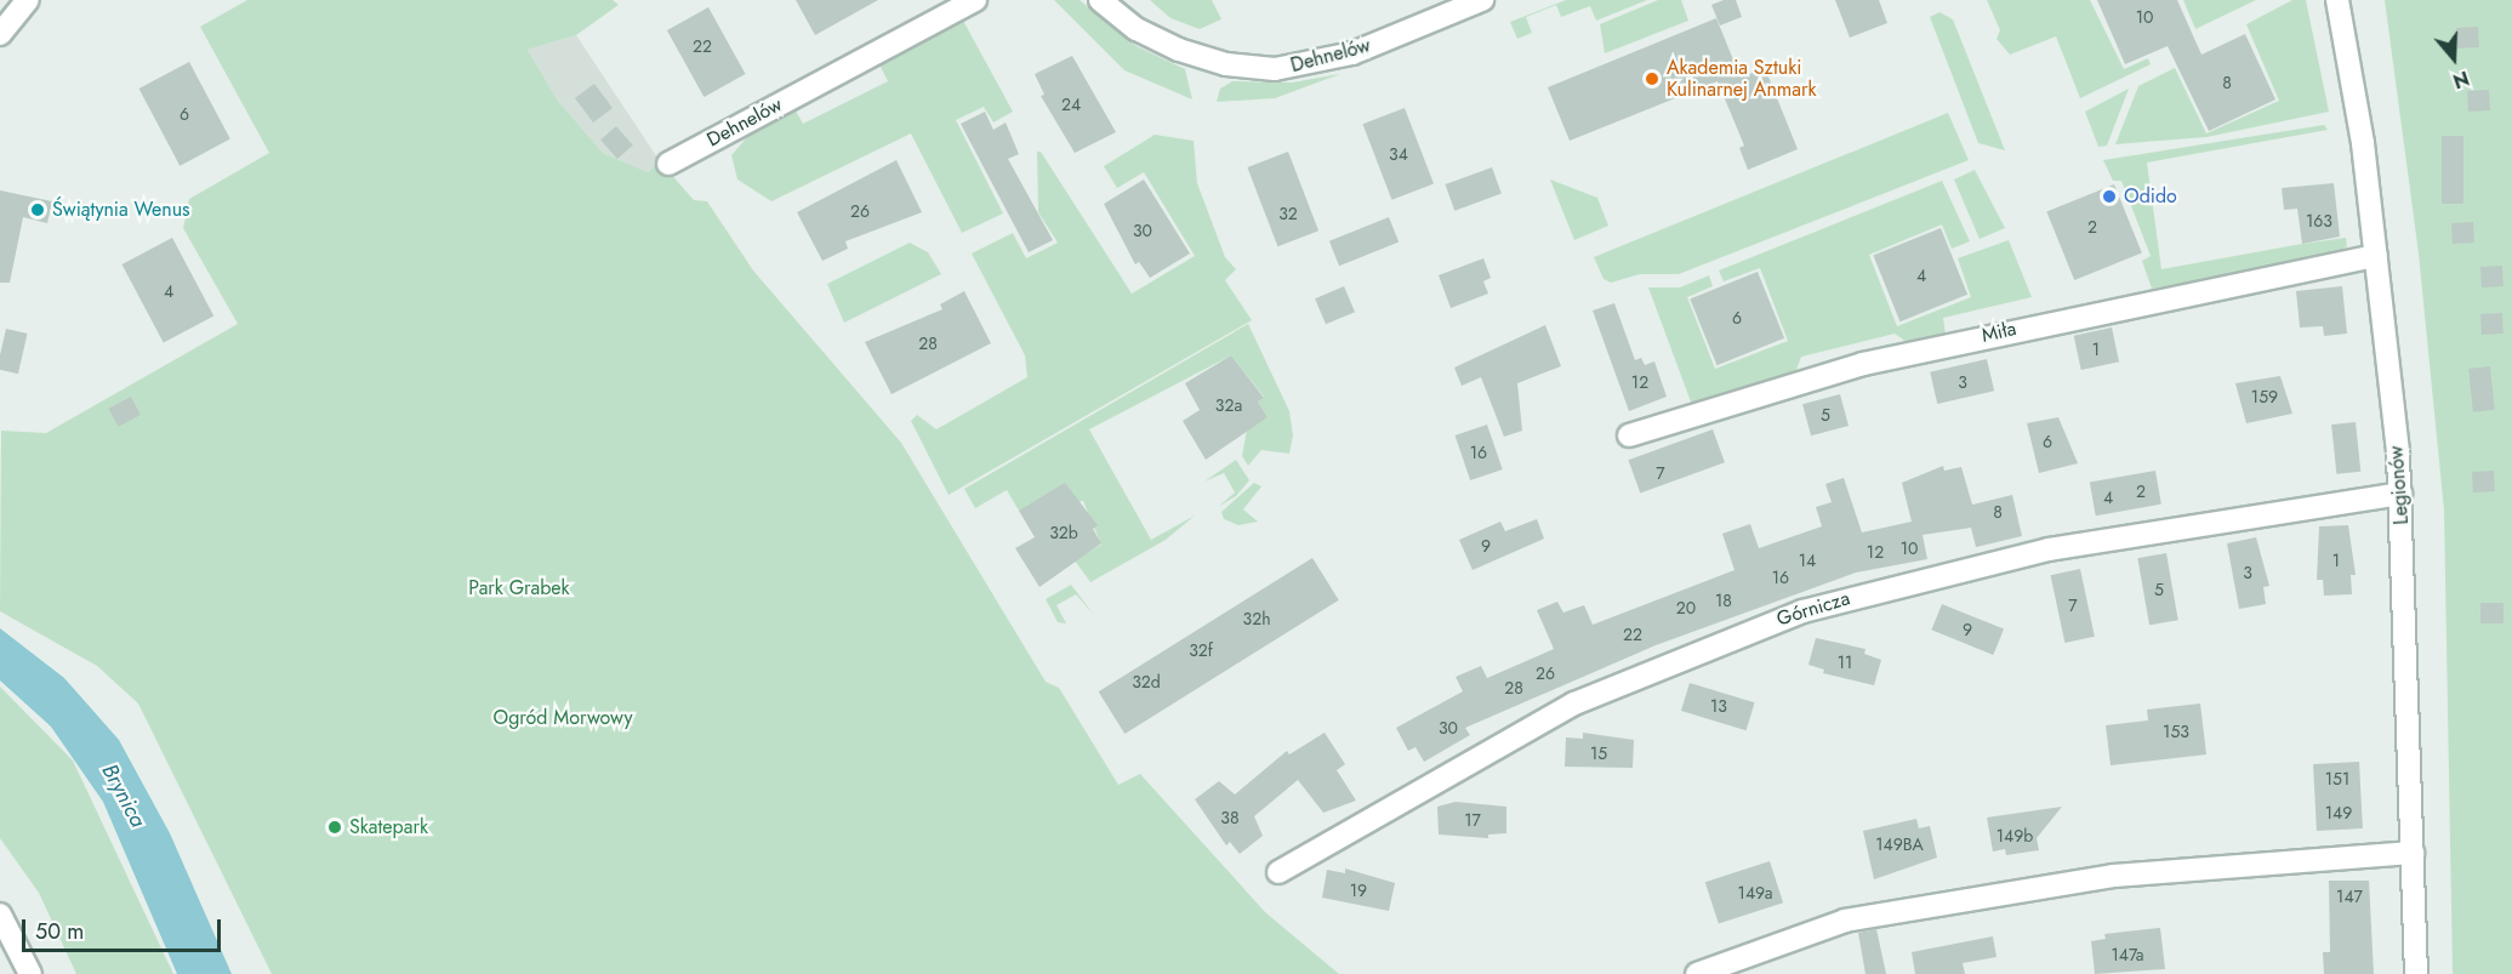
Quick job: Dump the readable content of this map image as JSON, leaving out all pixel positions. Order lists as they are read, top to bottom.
{
  "streets": {
    "street": [
      "Dehnelów",
      "Miła",
      "Legionów",
      "Górnicza"
    ]
  },
  "crossings": [
    ["Miła", "Legionów"],
    ["Legionów", "Górnicza"]
  ],
  "water": ["Brynica"],
  "parks": ["Park Grabek", "Ogród Morwowy"],
  "places": [
    "Akademia Sztuki Kulinarnej Anmark",
    "Odido",
    "Świątynia Wenus",
    "Skatepark"
  ],
  "house_numbers": [
    "10",
    "22",
    "8",
    "24",
    "6",
    "34",
    "26",
    "32",
    "163",
    "2",
    "30",
    "4",
    "4",
    "6",
    "28",
    "1",
    "12",
    "3",
    "159",
    "32a",
    "5",
    "6",
    "16",
    "7",
    "2",
    "4",
    "8",
    "32b",
    "9",
    "10",
    "12",
    "14",
    "1",
    "3",
    "16",
    "5",
    "18",
    "7",
    "20",
    "32h",
    "9",
    "22",
    "32f",
    "11",
    "26",
    "32d",
    "28",
    "13",
    "30",
    "153",
    "15",
    "151",
    "149",
    "38",
    "17",
    "149b",
    "149BA",
    "19",
    "149a",
    "147",
    "147a"
  ],
  "scale_bar": "50 m",
  "north": "bottom"
}
